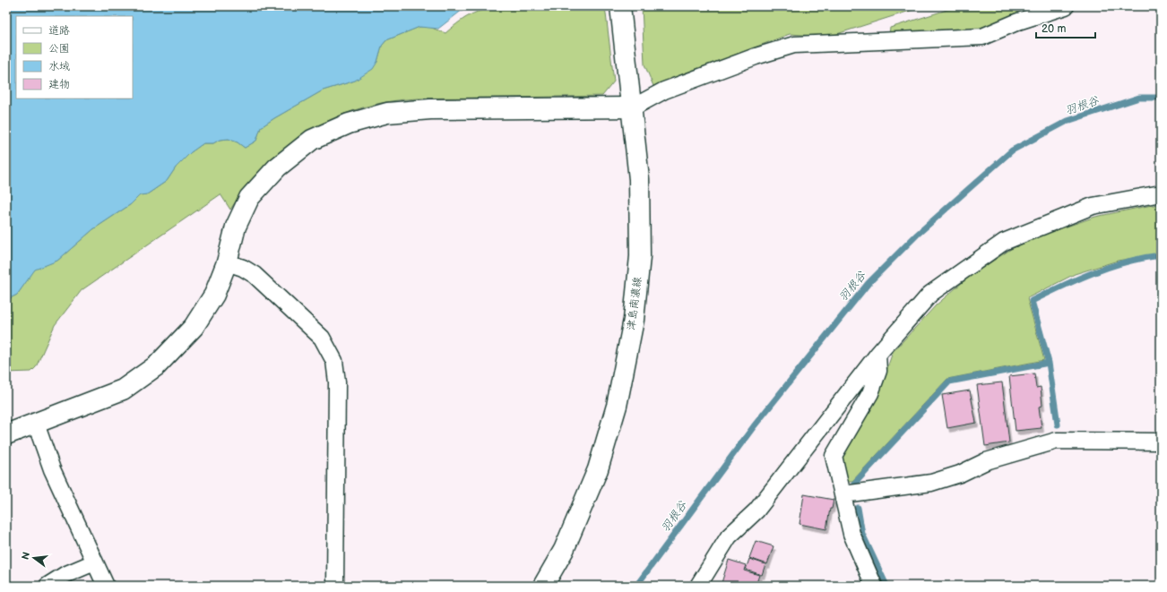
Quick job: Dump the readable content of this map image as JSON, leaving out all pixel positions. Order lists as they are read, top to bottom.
{
  "streets": {
    "street": ["津島南濃線"]
  },
  "water": ["羽根谷"],
  "legend": [
    "道路",
    "公園",
    "水域",
    "建物"
  ],
  "scale_bar": "20 m",
  "north": "left"
}
